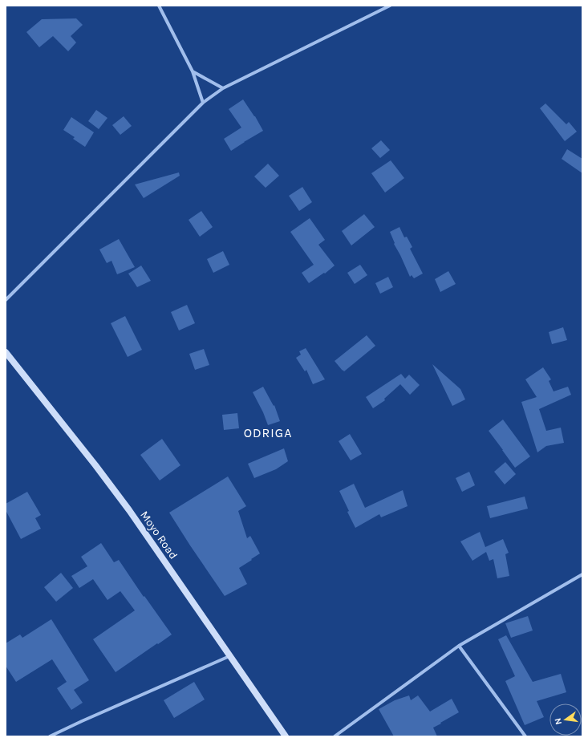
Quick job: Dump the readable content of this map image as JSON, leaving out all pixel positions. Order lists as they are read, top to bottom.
{
  "streets": {
    "main road": ["Moyo Road"]
  },
  "districts": ["ODRIGA"],
  "north": "left"
}
